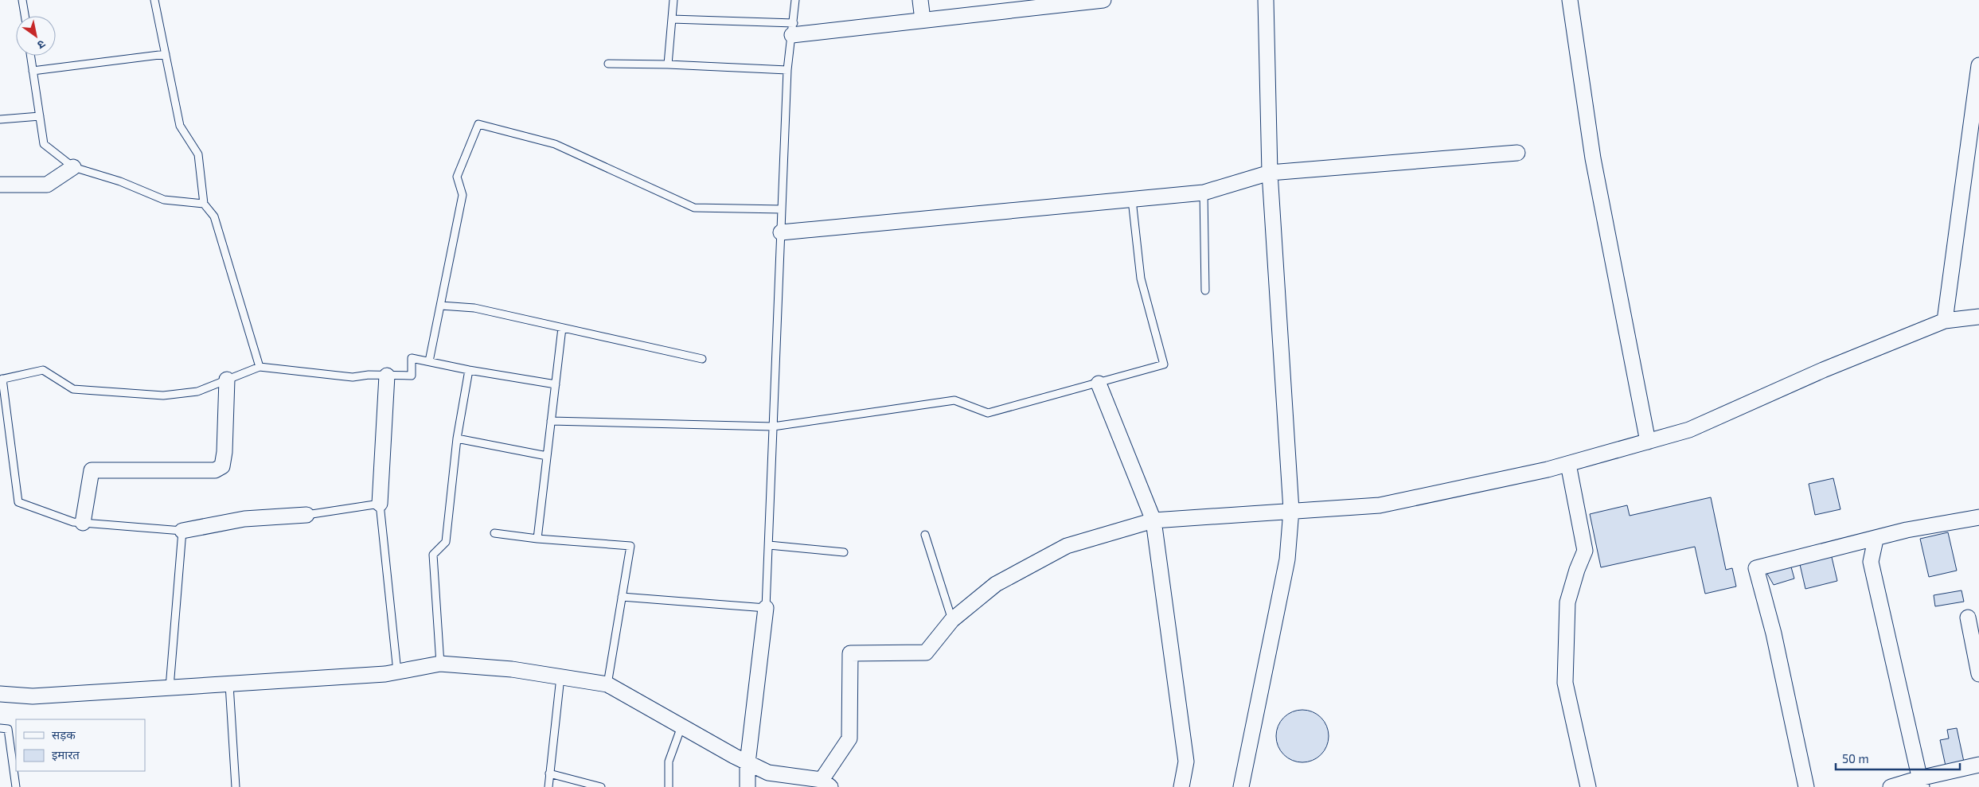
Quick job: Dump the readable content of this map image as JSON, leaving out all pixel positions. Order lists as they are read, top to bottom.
{
  "legend": ["सड़क", "इमारत"],
  "scale_bar": "50 m",
  "north": "bottom right"
}
